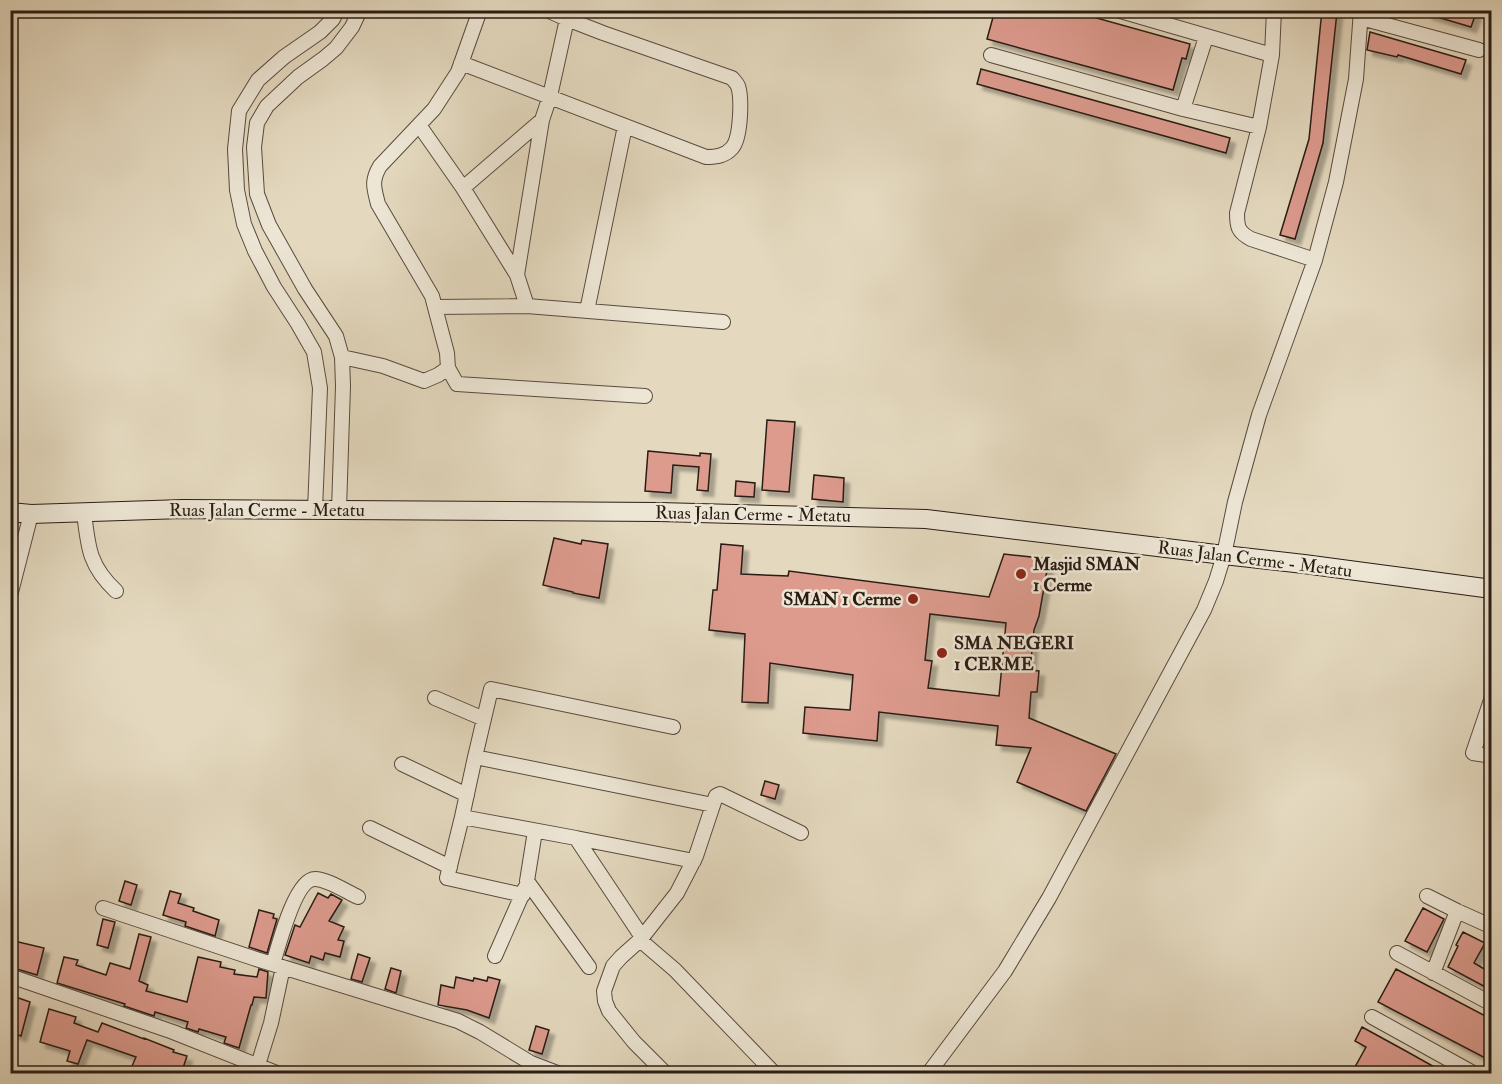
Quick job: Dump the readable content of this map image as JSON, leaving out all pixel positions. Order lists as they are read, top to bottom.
{
  "streets": {
    "main road": ["Ruas Jalan Cerme - Metatu"]
  },
  "places": ["Masjid SMAN 1 Cerme", "SMAN 1 Cerme", "SMA NEGERI 1 CERME"]
}
